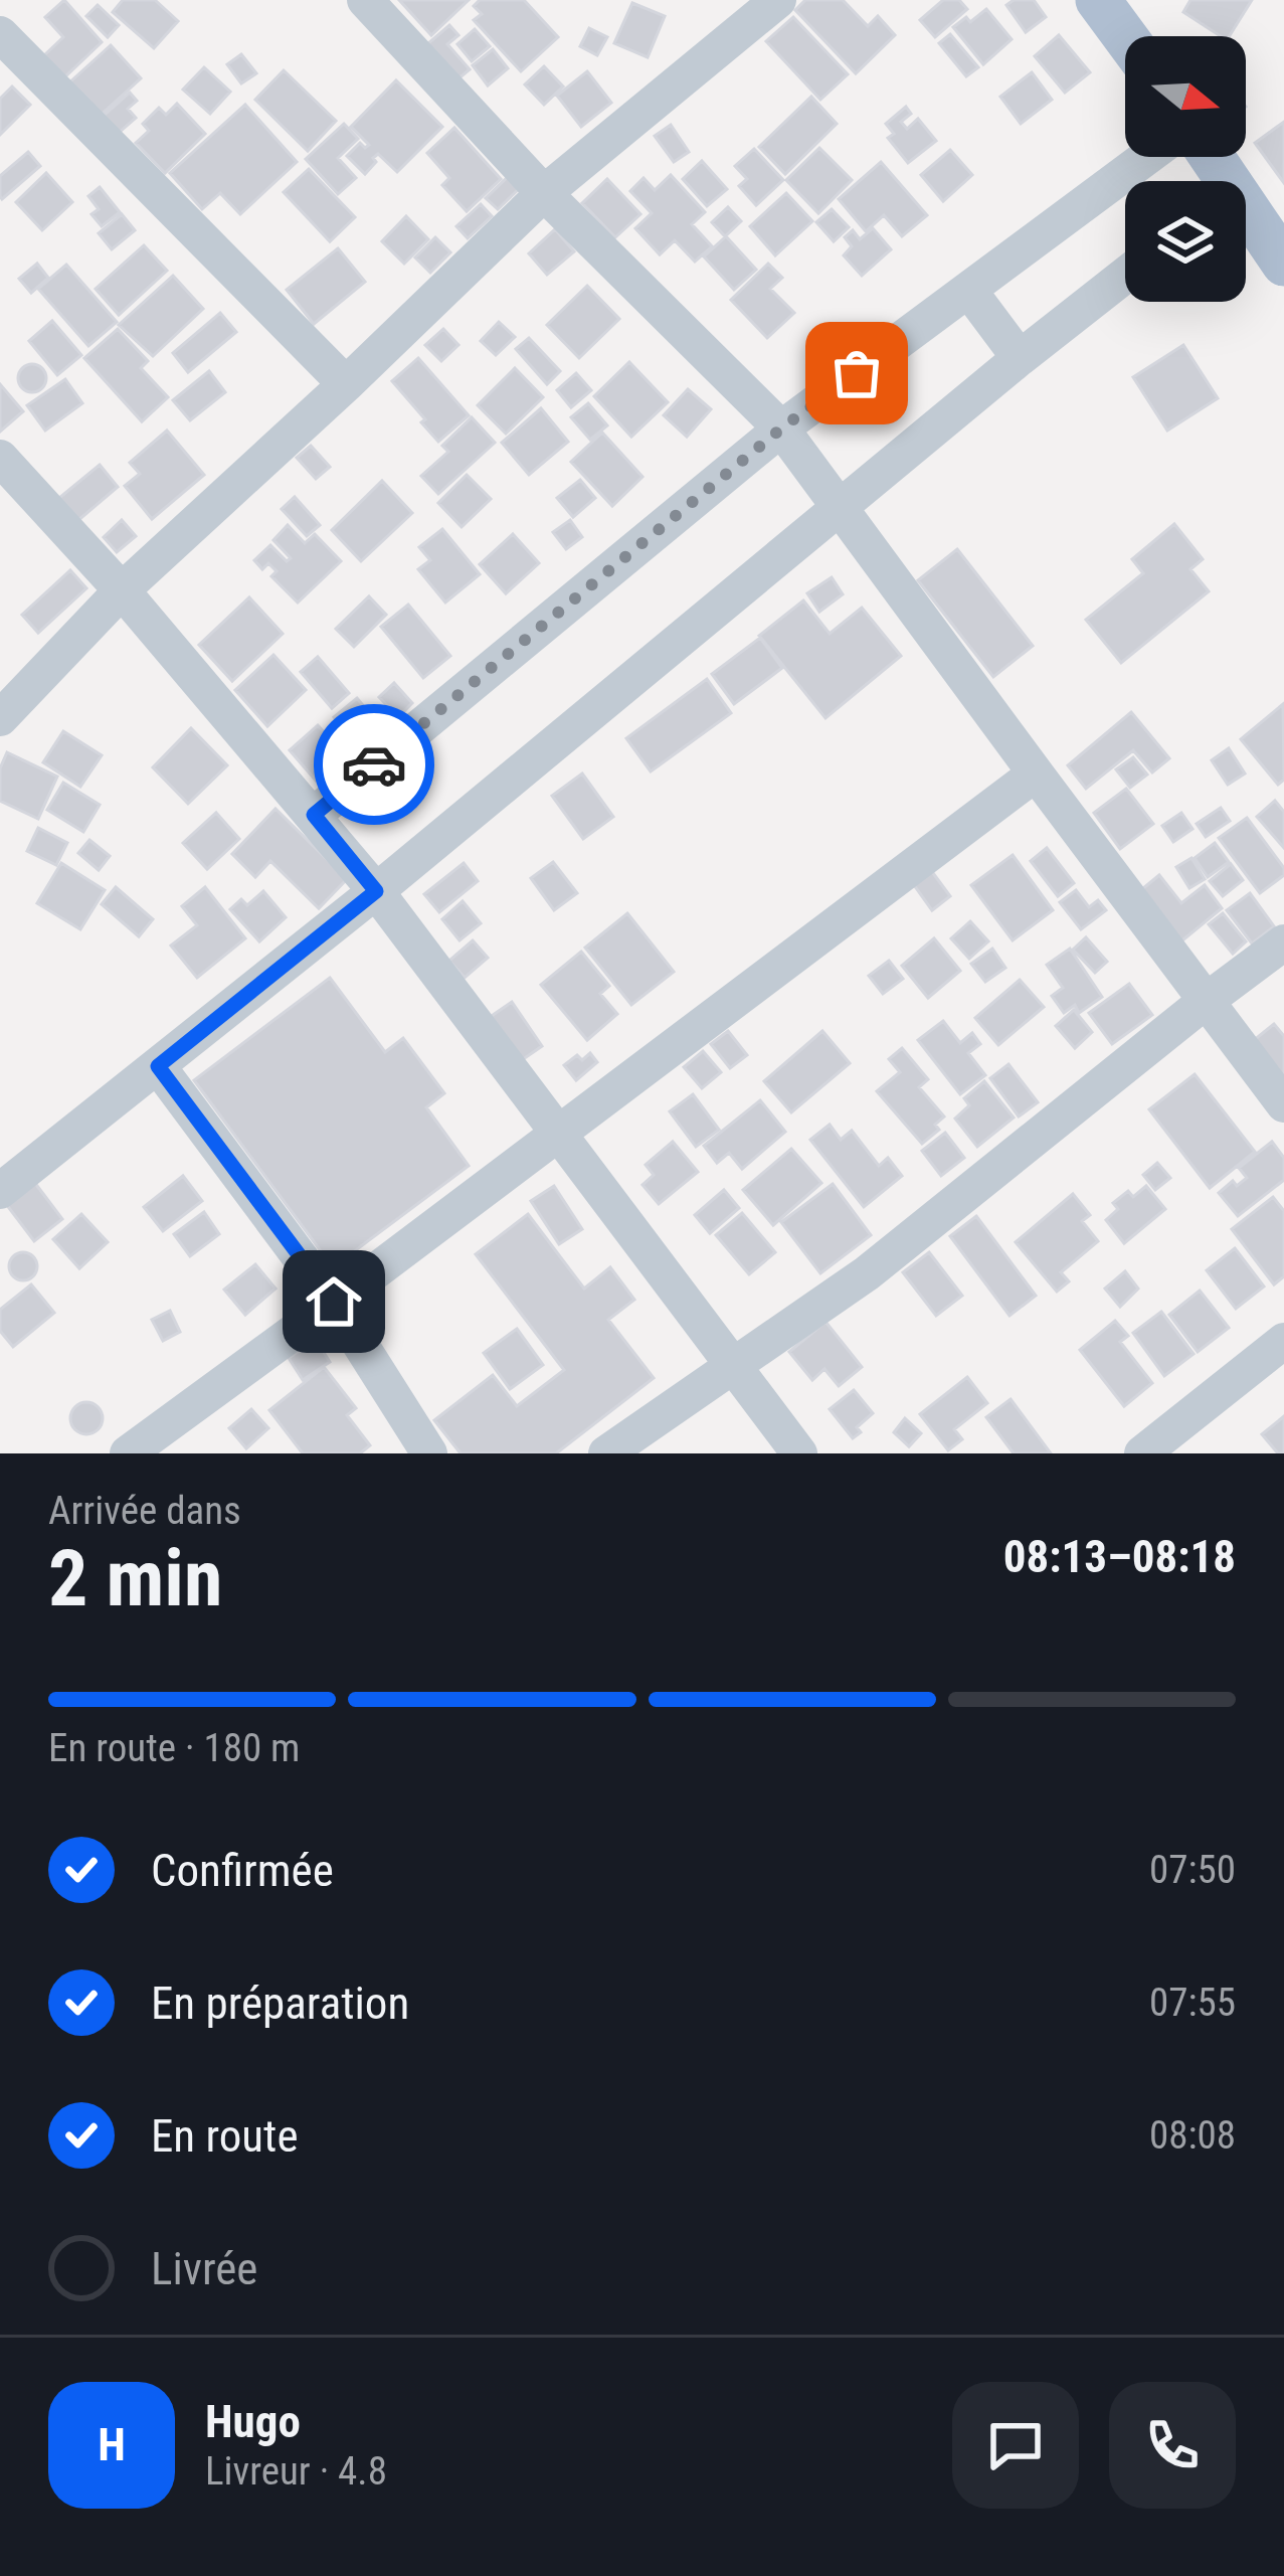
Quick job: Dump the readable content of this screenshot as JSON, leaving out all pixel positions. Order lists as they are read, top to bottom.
{
  "north": "right",
  "page": {
    "heading": ["2 min", "Arrivée dans", "08:13–08:18"],
    "panel": ["Hugo", "Livreur · 4.8"],
    "bar": "En route · 180 m",
    "list": [
      ["Confirmée", "07:50"],
      ["En préparation", "07:55"],
      ["En route", "08:08"],
      "Livrée"
    ],
    "round": "H"
  }
}
